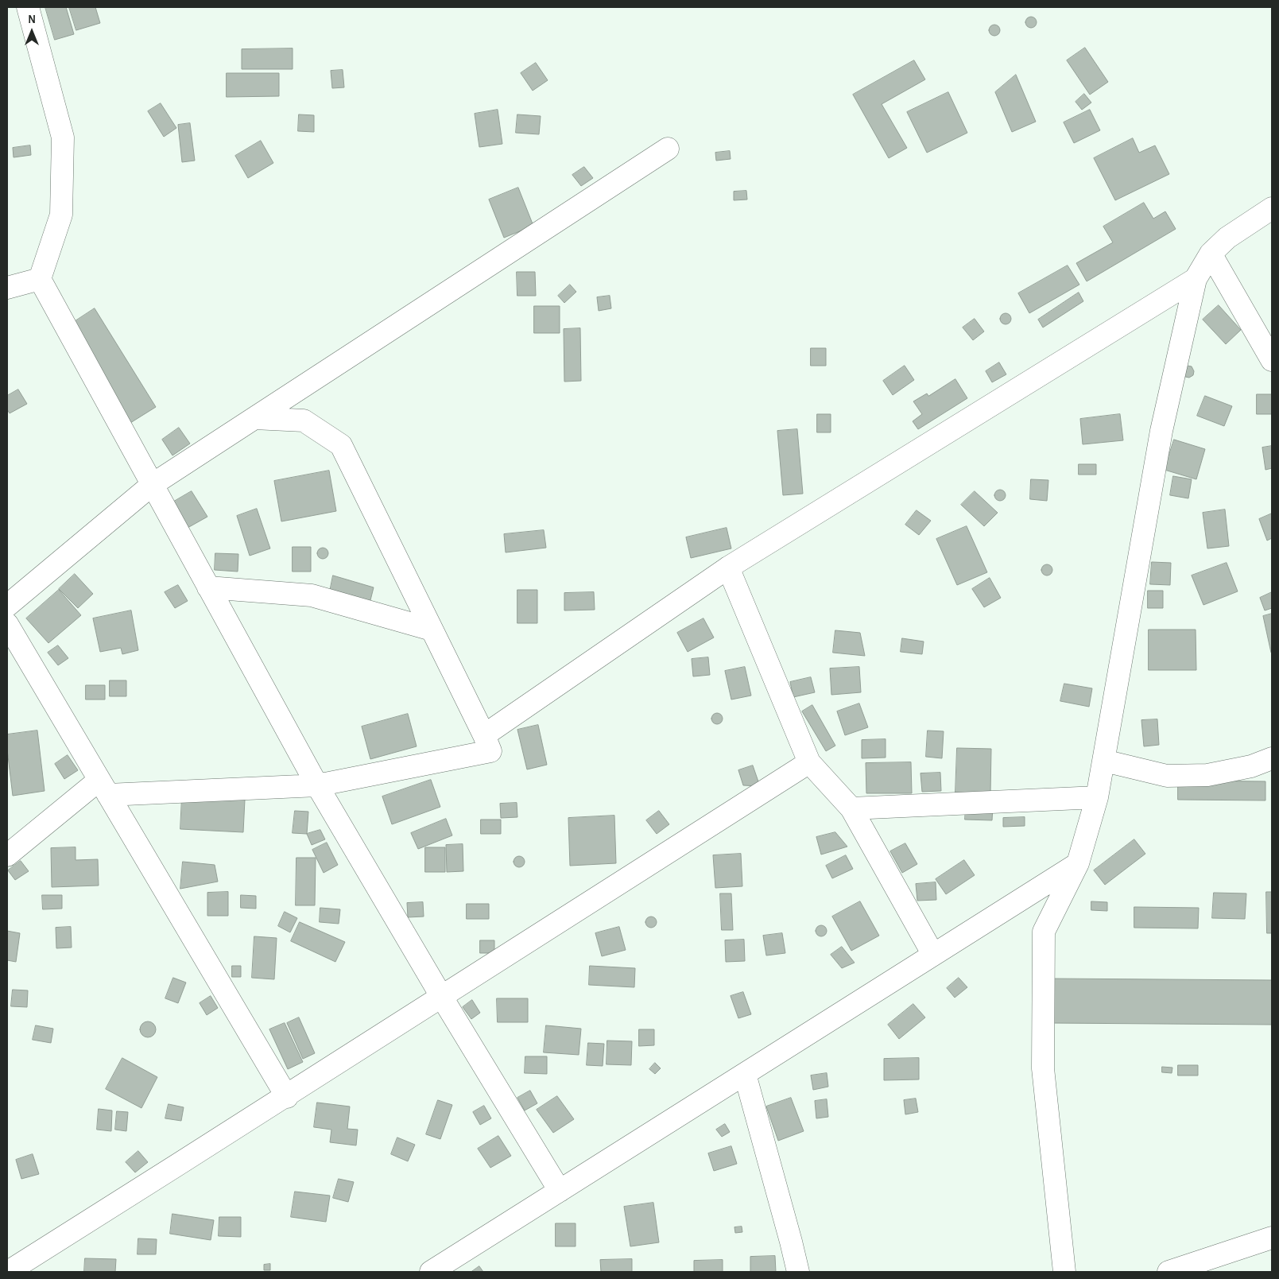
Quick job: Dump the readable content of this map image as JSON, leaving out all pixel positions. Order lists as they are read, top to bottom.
{
  "north": "top"
}
